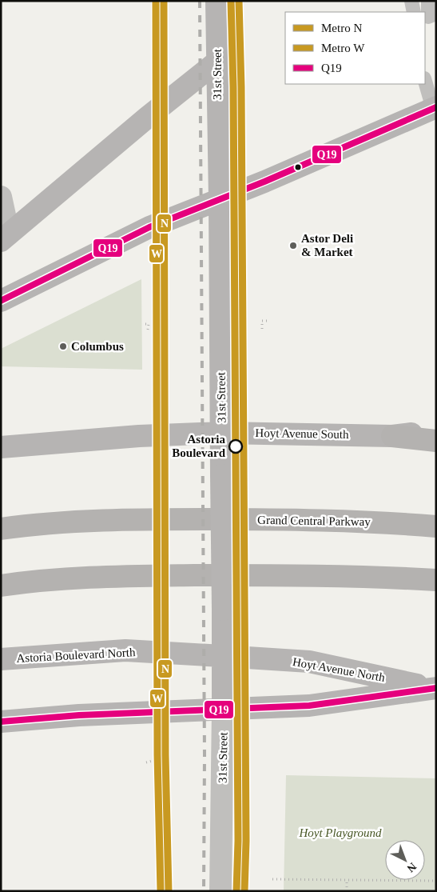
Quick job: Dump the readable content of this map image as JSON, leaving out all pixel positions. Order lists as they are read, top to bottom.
{
  "streets": {
    "highway": ["Grand Central Parkway"],
    "main road": [
      "31st Street",
      "Hoyt Avenue South",
      "Astoria Boulevard North",
      "Hoyt Avenue North"
    ]
  },
  "crossings": [
    ["31st Street", "Hoyt Avenue South"],
    ["31st Street", "Astoria Boulevard North"],
    ["31st Street", "Hoyt Avenue North"],
    ["Astoria Boulevard North", "Hoyt Avenue North"]
  ],
  "parks": ["Hoyt Playground"],
  "places": ["Astor Deli & Market", "Columbus", "Astoria Boulevard"],
  "lines": ["metro line N", "metro line W", "transit line Q19"],
  "legend": ["Metro N", "Metro W", "Q19"],
  "north": "bottom right"
}
